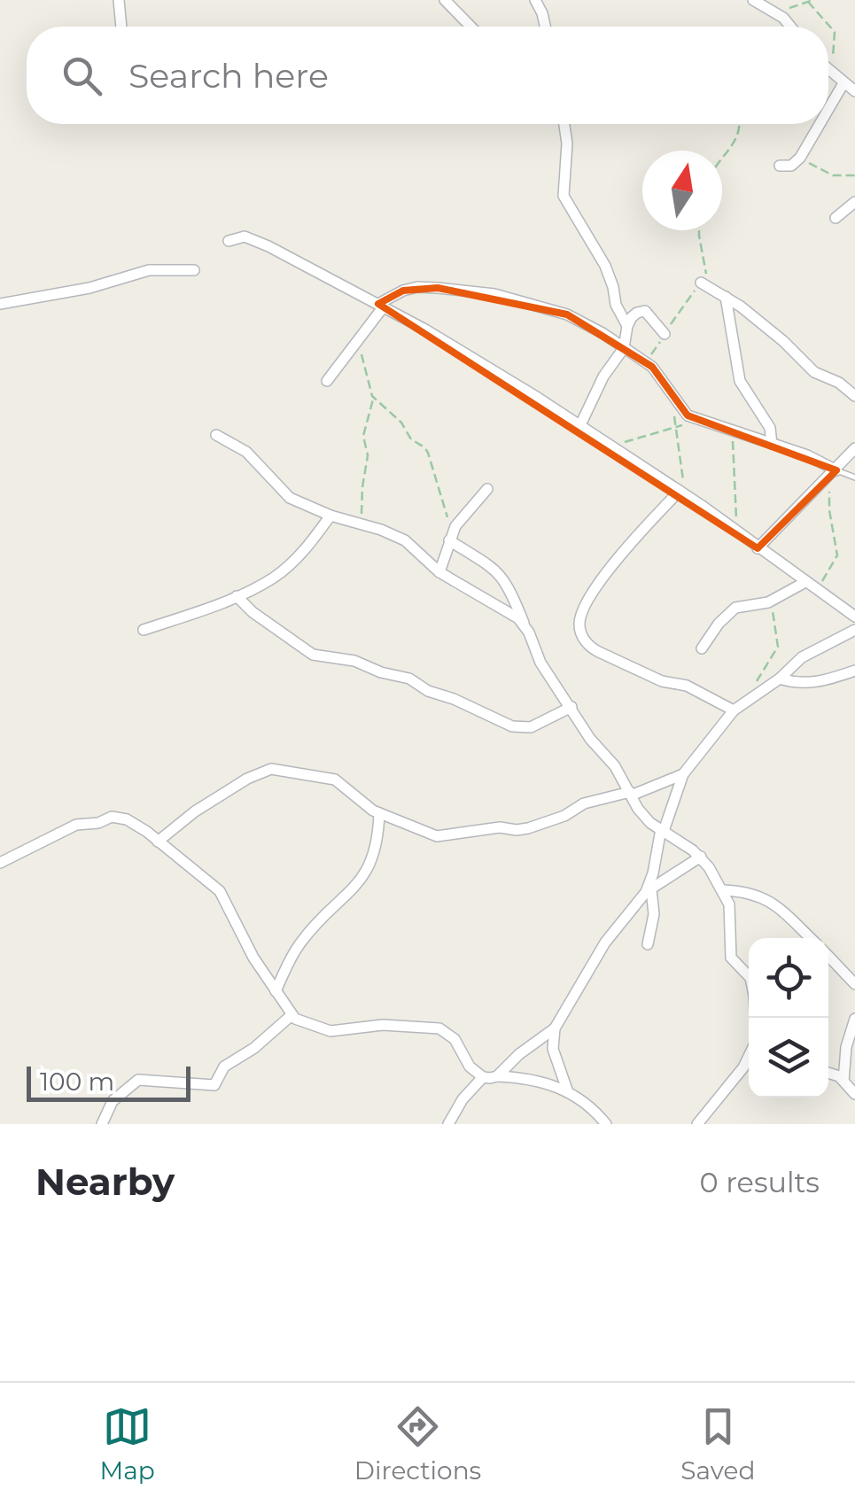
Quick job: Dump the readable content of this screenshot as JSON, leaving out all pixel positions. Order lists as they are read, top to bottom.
{
  "scale_bar": "100 m",
  "north": "top",
  "page": {
    "search": "Search here",
    "scale": "100 m",
    "heading": ["Nearby", "0 results"],
    "nav": ["Map", "Directions", "Saved"]
  }
}
